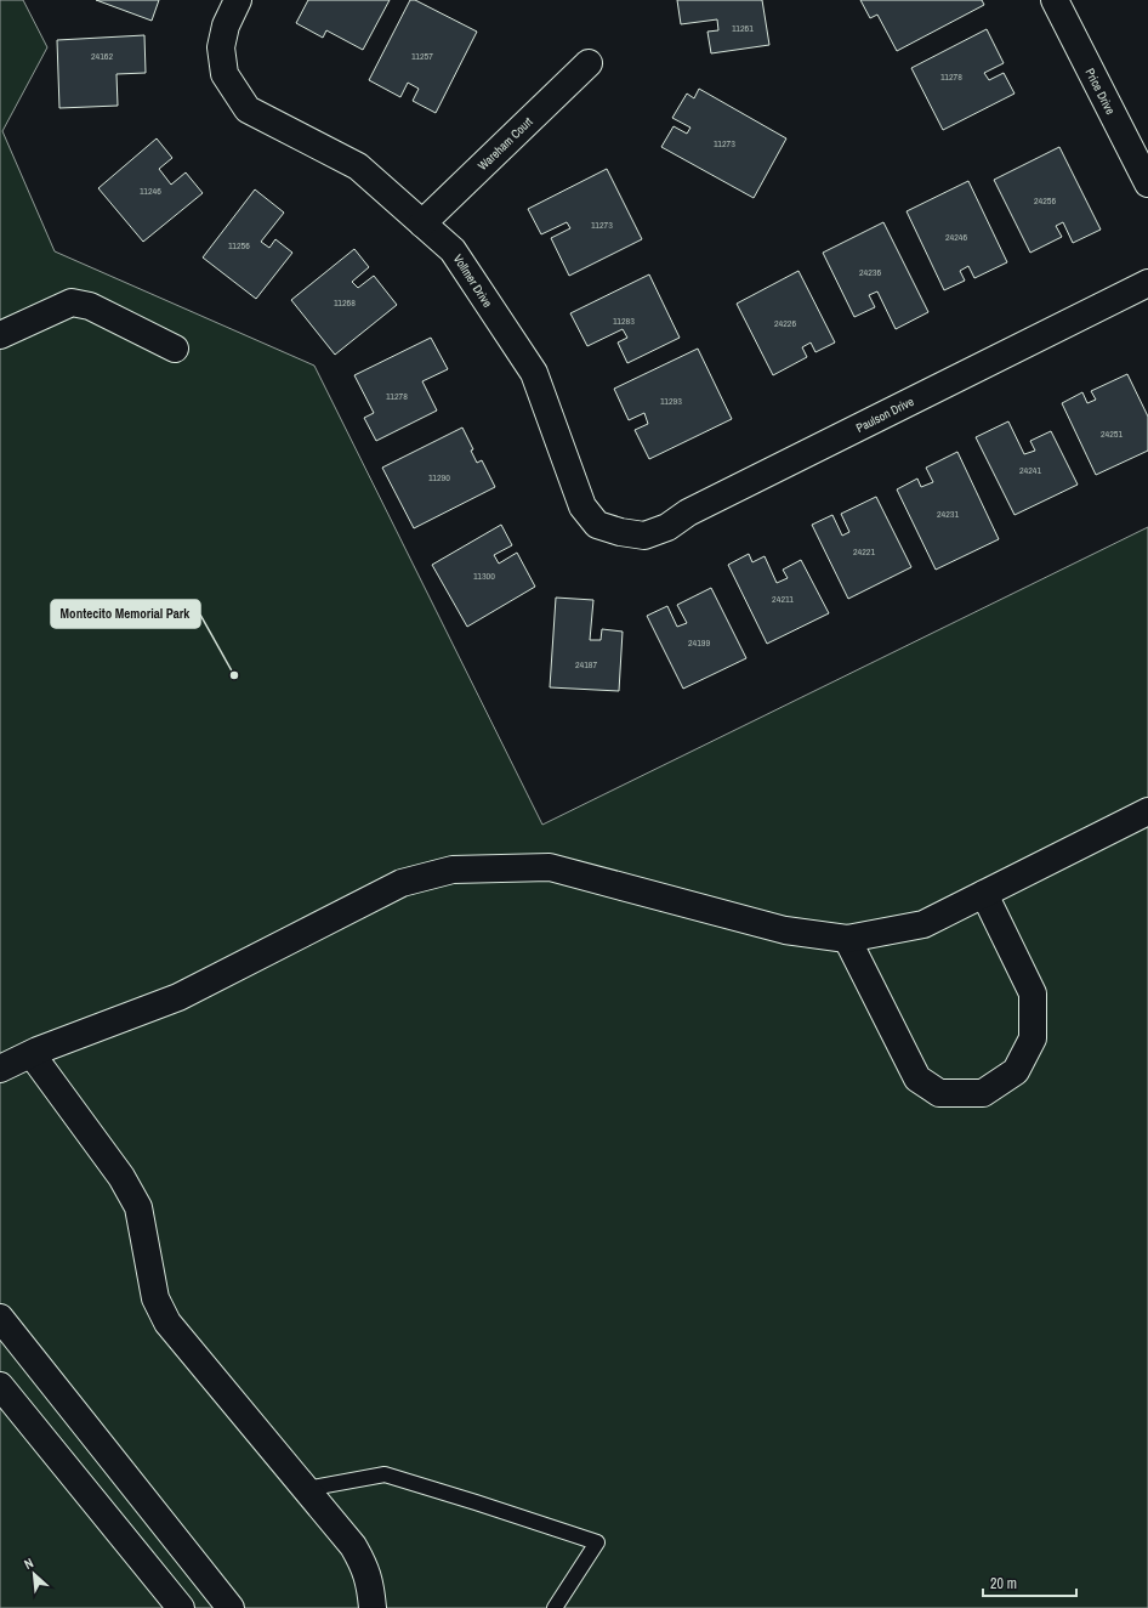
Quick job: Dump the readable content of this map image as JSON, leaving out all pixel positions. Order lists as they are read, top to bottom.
{
  "streets": {
    "street": [
      "Price Drive",
      "Wareham Court",
      "Vollmer Drive",
      "Paulson Drive"
    ]
  },
  "crossings": [
    ["Wareham Court", "Vollmer Drive"],
    ["Vollmer Drive", "Paulson Drive"]
  ],
  "places": ["Montecito Memorial Park"],
  "house_numbers": [
    "11261",
    "24162",
    "11257",
    "11278",
    "11273",
    "11246",
    "24256",
    "11273",
    "24246",
    "11256",
    "24236",
    "11268",
    "11283",
    "24226",
    "11278",
    "11293",
    "24251",
    "24241",
    "11290",
    "24231",
    "24221",
    "11300",
    "24211",
    "24199",
    "24187"
  ],
  "scale_bar": "20 m",
  "north": "top left"
}
